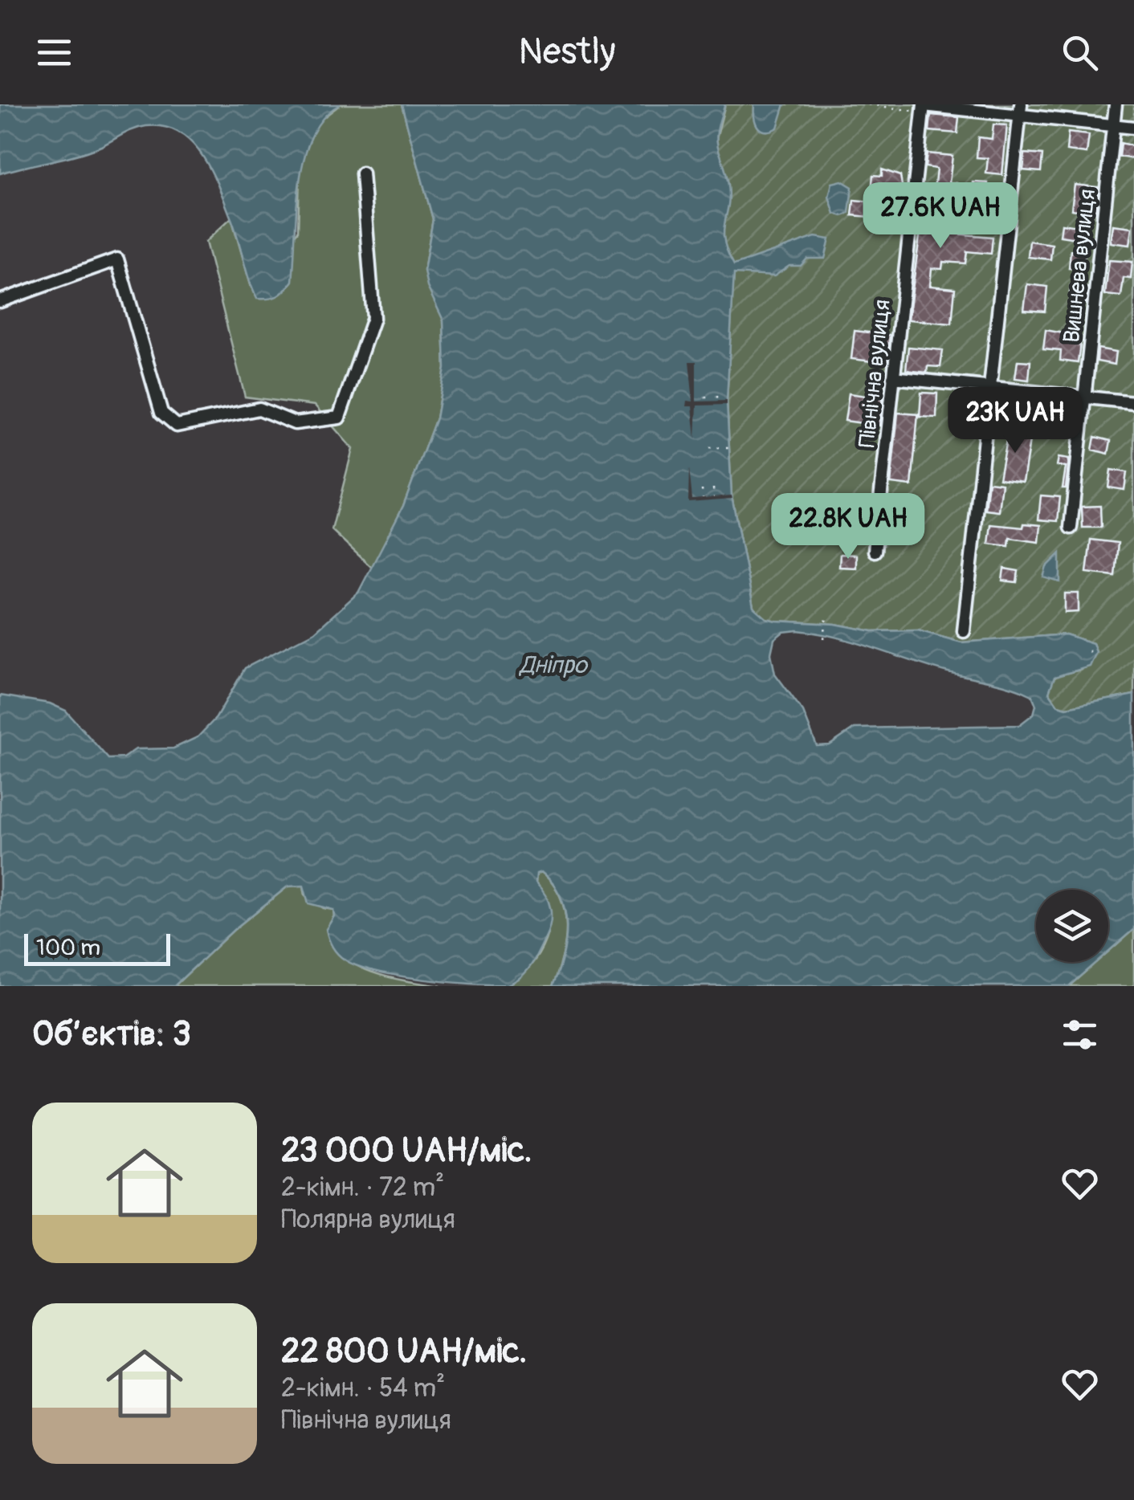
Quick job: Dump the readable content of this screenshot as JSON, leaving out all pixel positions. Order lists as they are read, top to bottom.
{
  "streets": {
    "street": ["Вишнева вулиця", "Північна вулиця"]
  },
  "water": ["Дніпро"],
  "scale_bar": "100 m",
  "page": {
    "header": "Nestly",
    "price": ["27.6K UAH", "23K UAH", "22.8K UAH"],
    "scale": "100 m",
    "heading": "Об’єктів: 3",
    "list": [
      {
        "name": "23 000 UAH/міс.",
        "note": "2-кімн. · 72 m² · Полярна вулиця"
      },
      {
        "name": "22 800 UAH/міс.",
        "note": "2-кімн. · 54 m² · Північна вулиця"
      }
    ]
  }
}
